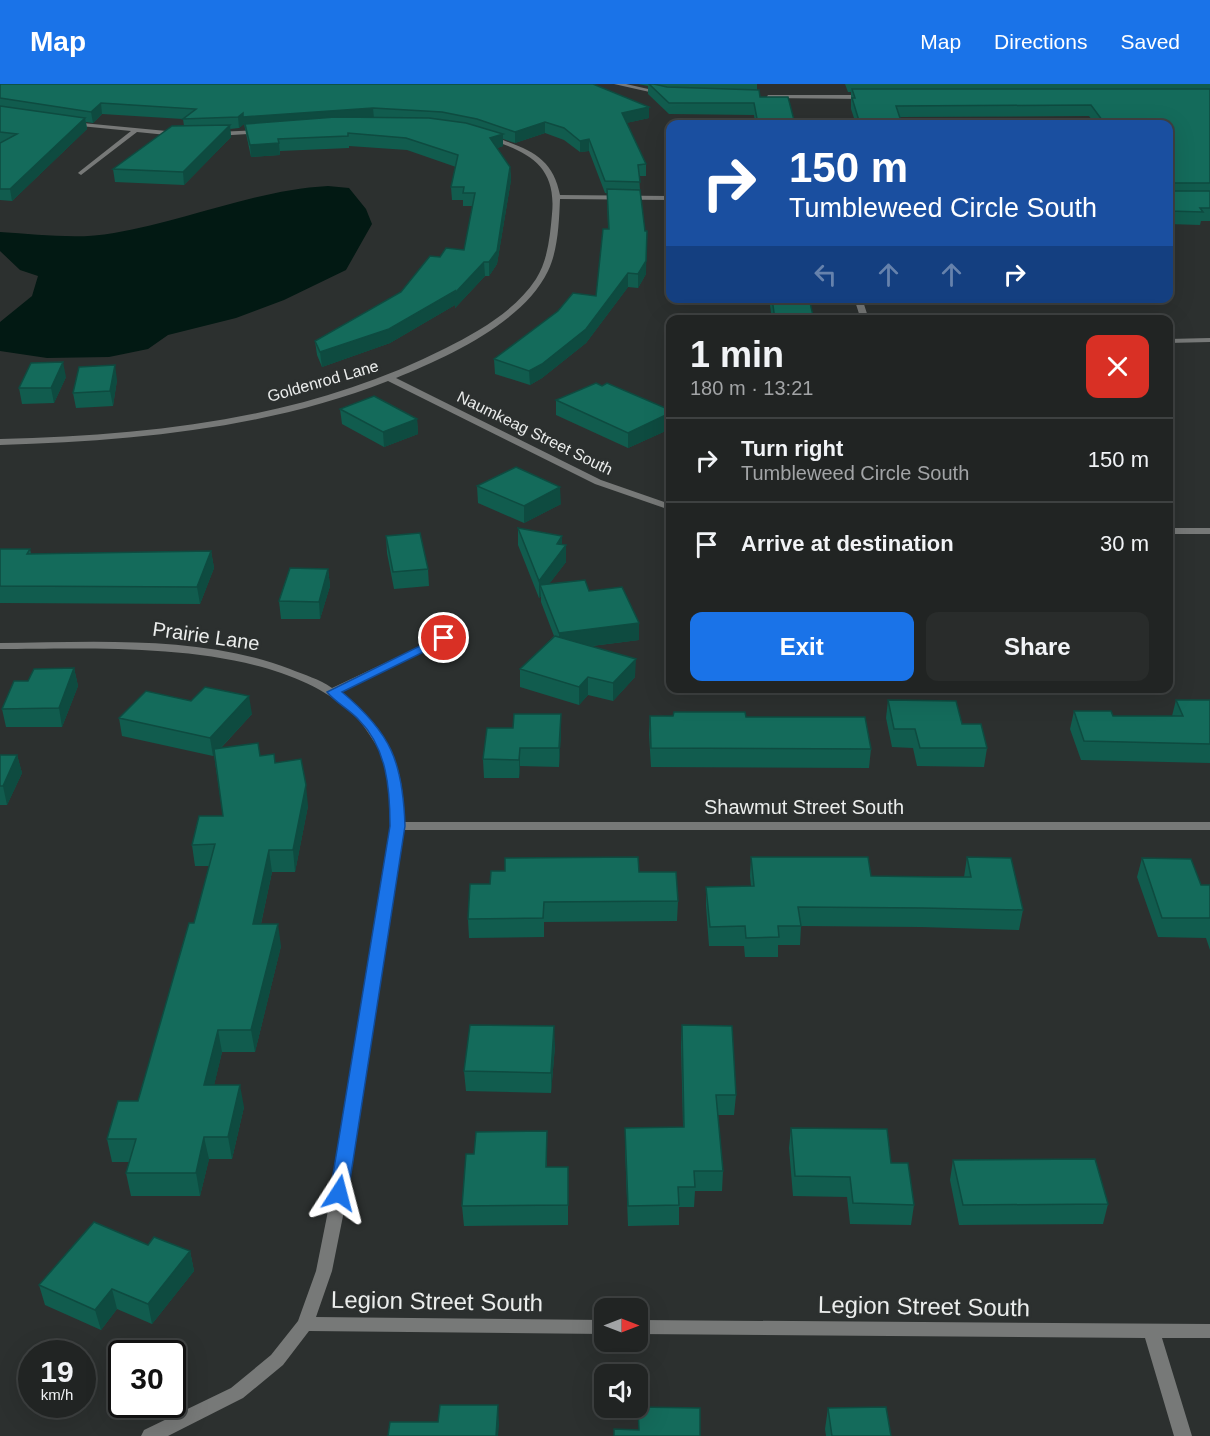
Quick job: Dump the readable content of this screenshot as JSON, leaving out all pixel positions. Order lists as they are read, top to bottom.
{
  "streets": {
    "street": [
      "Goldenrod Lane",
      "Naumkeag Street South",
      "Prairie Lane",
      "Shawmut Street South",
      "Legion Street South"
    ]
  },
  "crossings": [
    ["Goldenrod Lane", "Naumkeag Street South"],
    ["Prairie Lane", "Shawmut Street South"],
    ["Prairie Lane", "Legion Street South"]
  ],
  "north": "right",
  "page": {
    "header": "Map",
    "nav": ["Map", "Directions", "Saved"],
    "turn": ["150 m", "Tumbleweed Circle South"],
    "heading": ["1 min", "180 m · 13:21"],
    "list": [
      {
        "name": "Turn right",
        "note": "Tumbleweed Circle South",
        "value": "150 m"
      },
      {
        "name": "Arrive at destination",
        "value": "30 m"
      }
    ],
    "buttons": ["Exit", "Share"],
    "speed": "19 km/h",
    "limit": "30"
  }
}
